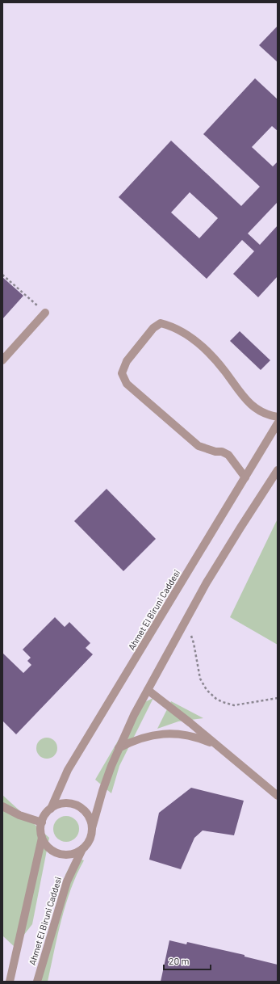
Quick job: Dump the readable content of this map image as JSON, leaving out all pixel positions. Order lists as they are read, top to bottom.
{
  "streets": {
    "street": ["Ahmet El Biruni Caddesi"]
  },
  "scale_bar": "20 m"
}
